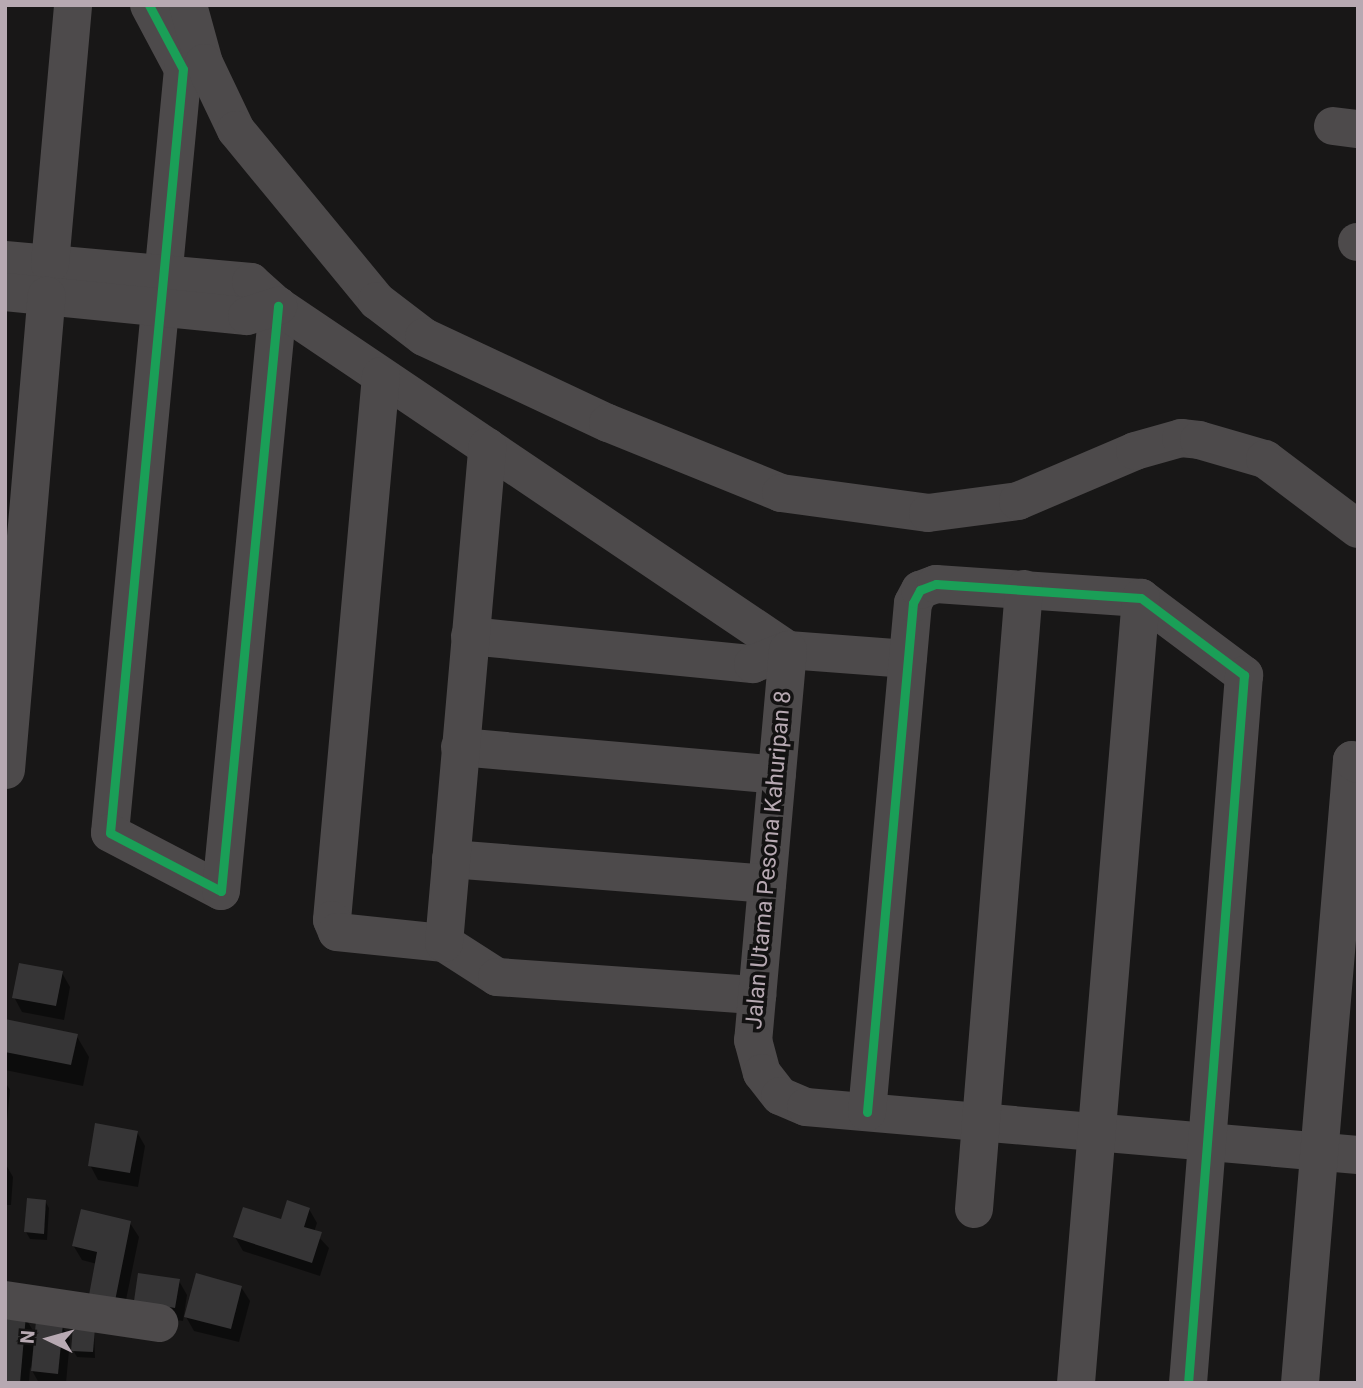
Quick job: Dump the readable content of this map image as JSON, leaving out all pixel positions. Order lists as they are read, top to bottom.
{
  "streets": {
    "street": ["Jalan Utama Pesona Kahuripan 8"]
  },
  "north": "left"
}
